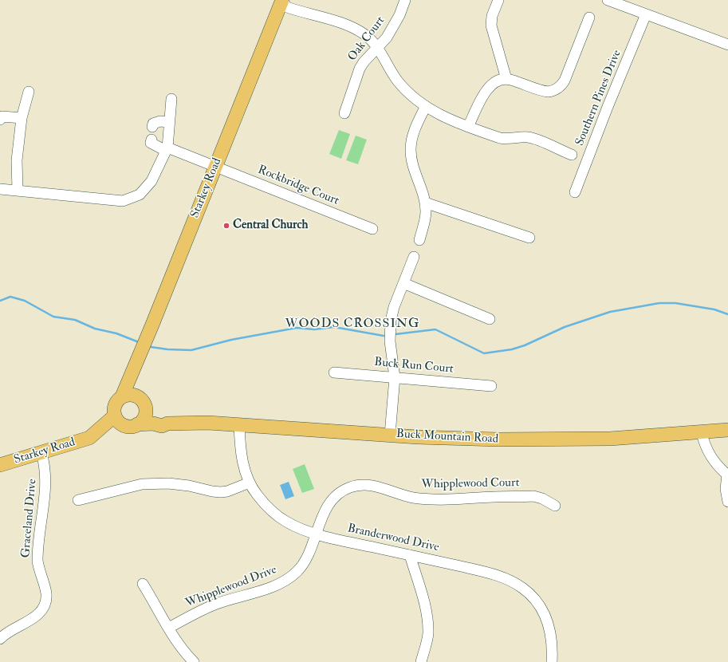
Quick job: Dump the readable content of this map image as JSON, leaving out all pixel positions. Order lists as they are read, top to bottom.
{
  "streets": {
    "main road": ["Starkey Road", "Buck Mountain Road"],
    "street": [
      "Oak Court",
      "Southern Pines Drive",
      "Rockbridge Court",
      "Buck Run Court",
      "Whipplewood Court",
      "Graceland Drive",
      "Branderwood Drive",
      "Whipplewood Drive"
    ]
  },
  "crossings": [
    ["Rockbridge Court", "Starkey Road"],
    ["Starkey Road", "Buck Mountain Road"],
    ["Starkey Road", "Graceland Drive"],
    ["Buck Mountain Road", "Branderwood Drive"],
    ["Whipplewood Court", "Branderwood Drive"],
    ["Whipplewood Court", "Whipplewood Drive"],
    ["Branderwood Drive", "Whipplewood Drive"]
  ],
  "districts": ["WOODS CROSSING"],
  "places": ["Central Church"]
}
